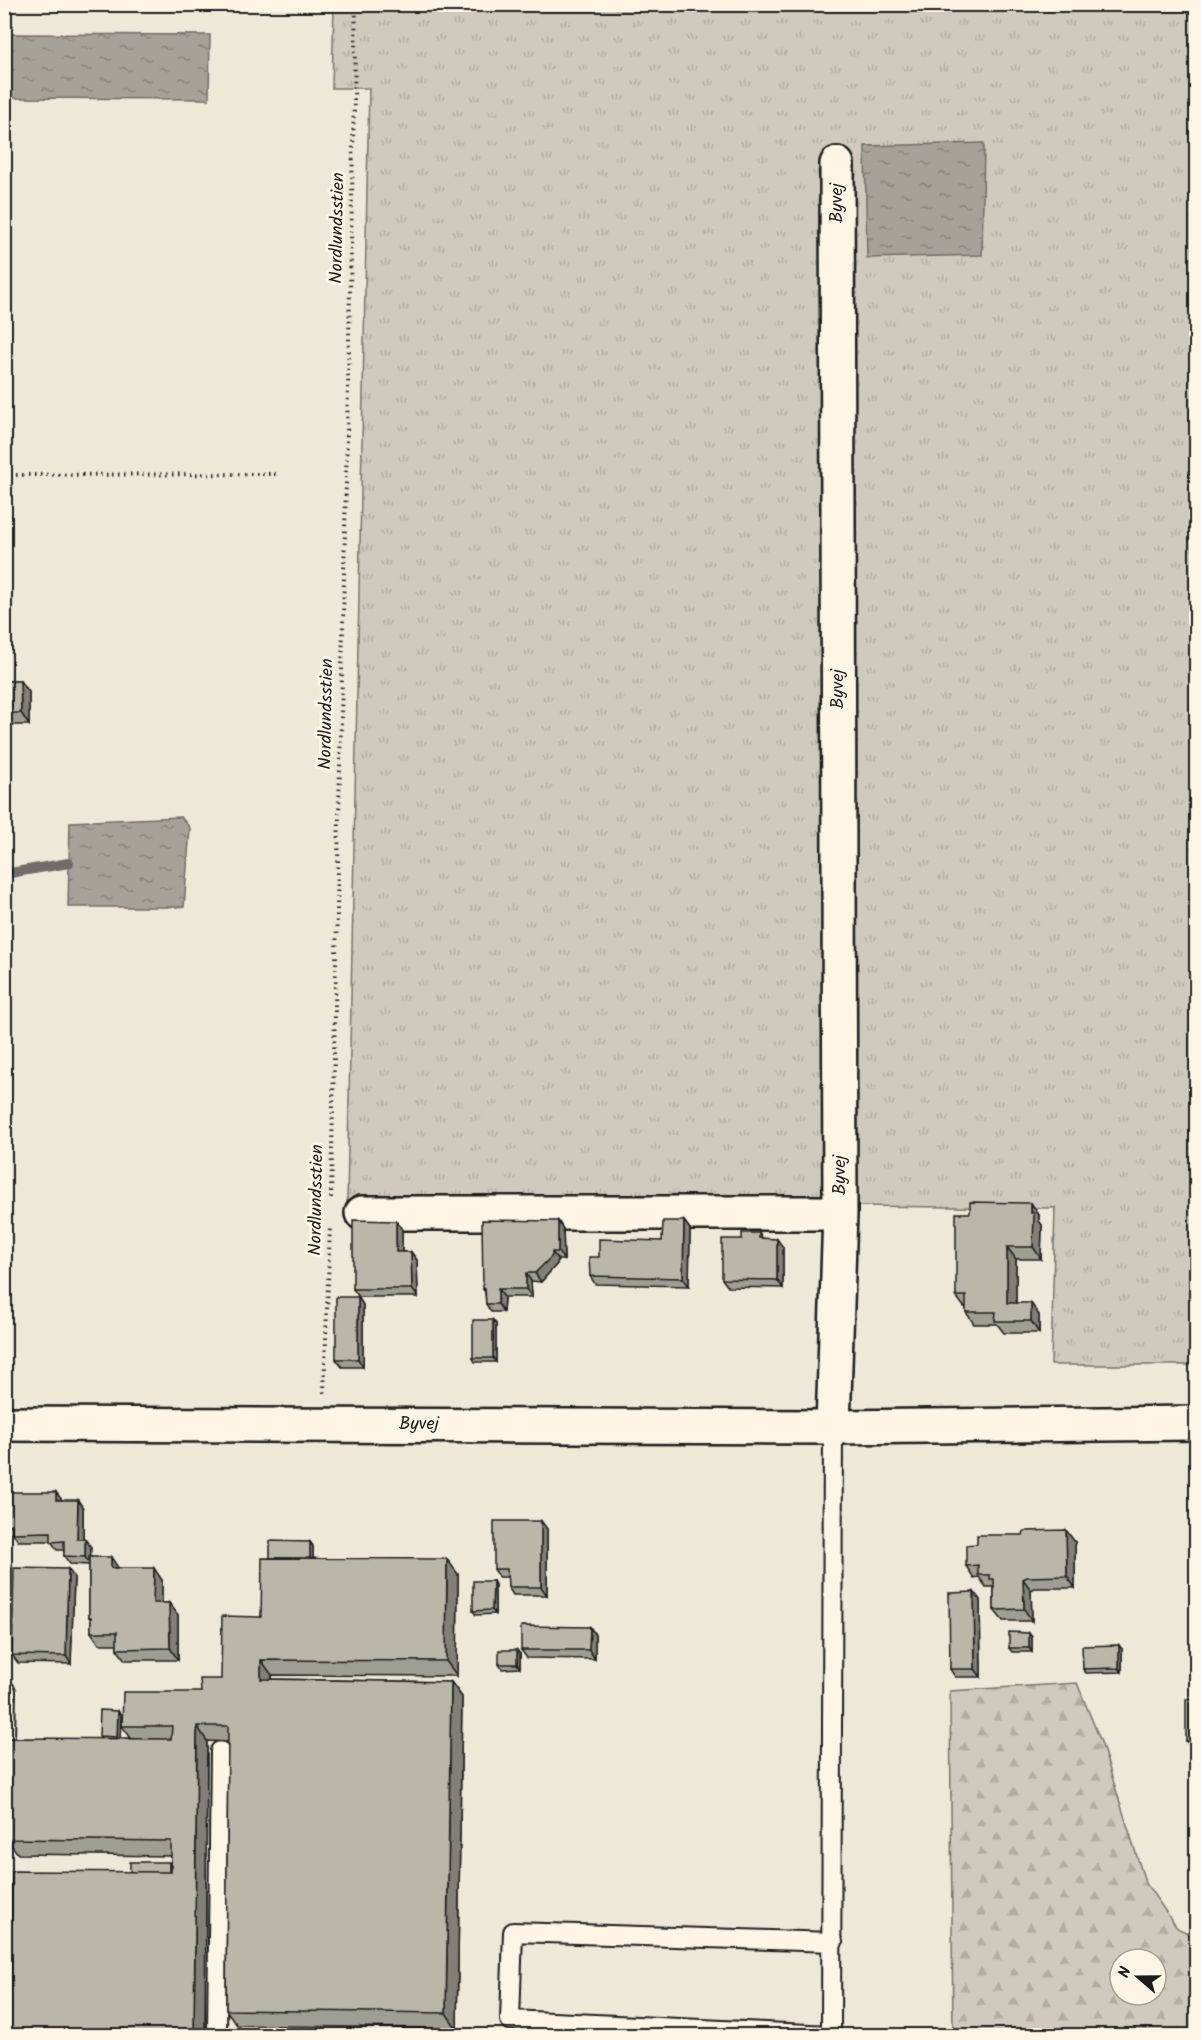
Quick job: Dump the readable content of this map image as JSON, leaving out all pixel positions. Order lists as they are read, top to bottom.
{
  "streets": {
    "street": ["Byvej"],
    "path": ["Nordlundsstien"]
  },
  "crossings": [
    ["Byvej", "Nordlundsstien"]
  ],
  "north": "left"
}
